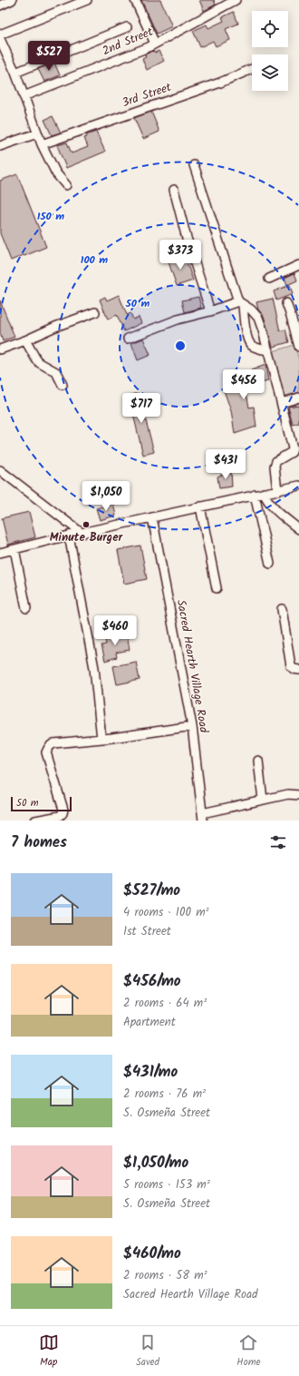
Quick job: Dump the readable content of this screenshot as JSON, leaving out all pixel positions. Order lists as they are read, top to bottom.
{
  "streets": {
    "street": ["2nd Street", "3rd Street", "Sacred Hearth Village Road"]
  },
  "places": ["Minute Burger"],
  "scale_bar": "50 m",
  "page": {
    "price": [
      "$527",
      "$373",
      "$456",
      "$717",
      "$431",
      "$1,050",
      "$460"
    ],
    "scale": "50 m",
    "heading": "7 homes",
    "list": [
      {
        "name": "$527/mo",
        "note": "4 rooms · 100 m² · 1st Street"
      },
      {
        "name": "$456/mo",
        "note": "2 rooms · 64 m² · Apartment"
      },
      {
        "name": "$431/mo",
        "note": "2 rooms · 76 m² · S. Osmeña Street"
      },
      {
        "name": "$1,050/mo",
        "note": "5 rooms · 153 m² · S. Osmeña Street"
      },
      {
        "name": "$460/mo",
        "note": "2 rooms · 58 m² · Sacred Hearth Village Road"
      }
    ],
    "tabs": ["Map", "Saved", "Home"]
  },
  "rings": ["150 m", "100 m", "50 m"]
}
